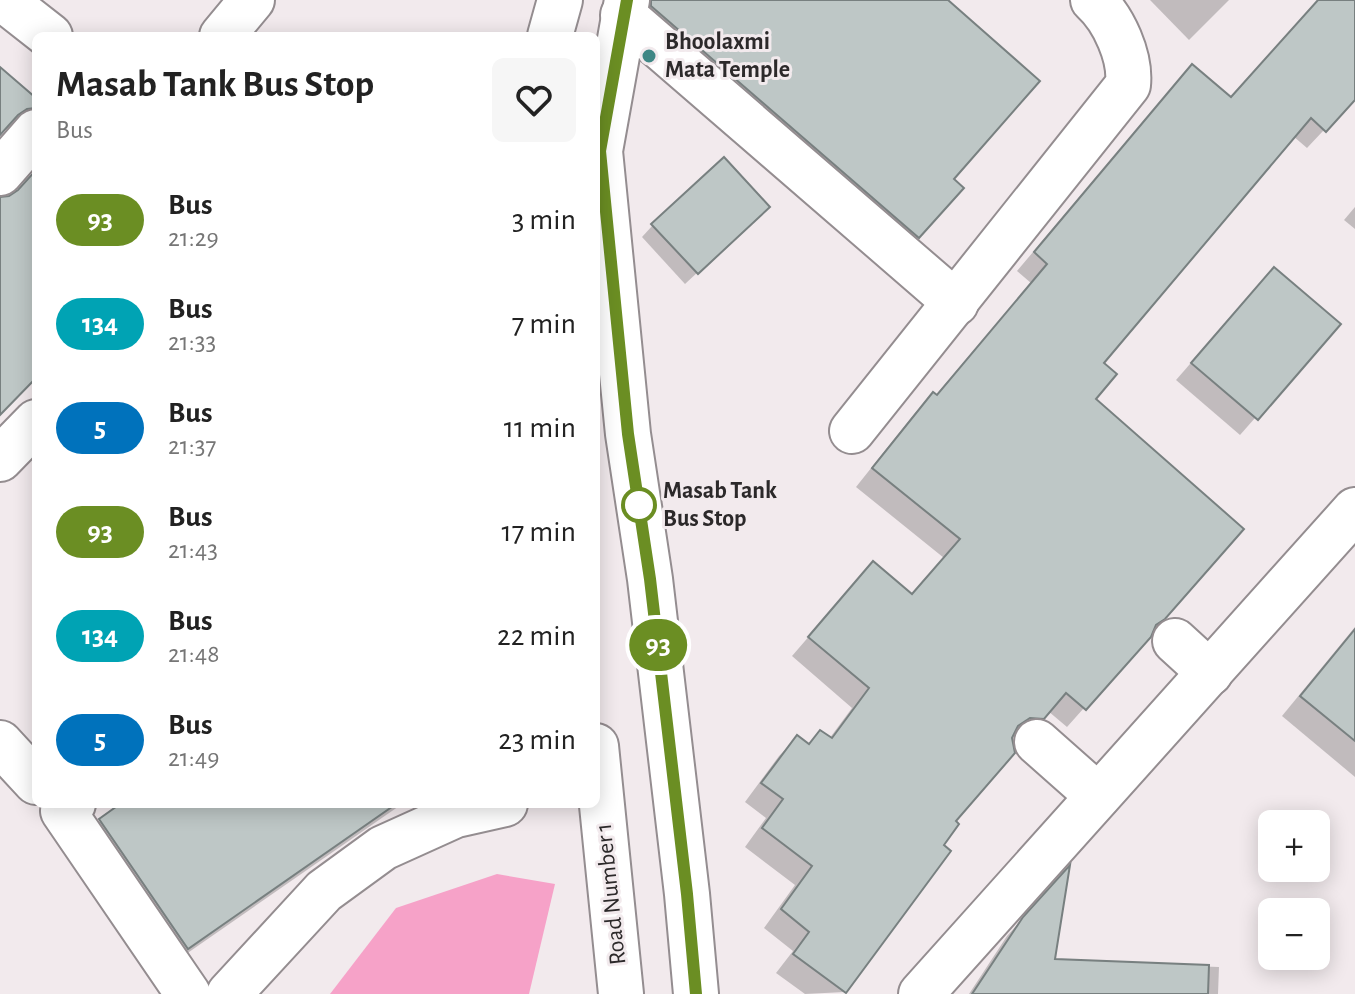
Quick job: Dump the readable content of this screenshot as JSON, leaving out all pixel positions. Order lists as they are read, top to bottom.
{
  "streets": {
    "street": ["Road Number 1"]
  },
  "places": ["Bhoolaxmi Mata Temple", "Masab Tank Bus Stop"],
  "lines": ["bus line 93"],
  "page": {
    "on_map": "93",
    "heading": ["Masab Tank Bus Stop", "Bus"],
    "list": [
      {
        "mark": "93",
        "name": "Bus",
        "note": "21:29",
        "value": "3 min"
      },
      {
        "mark": "134",
        "name": "Bus",
        "note": "21:33",
        "value": "7 min"
      },
      {
        "mark": "5",
        "name": "Bus",
        "note": "21:37",
        "value": "11 min"
      },
      {
        "mark": "93",
        "name": "Bus",
        "note": "21:43",
        "value": "17 min"
      },
      {
        "mark": "134",
        "name": "Bus",
        "note": "21:48",
        "value": "22 min"
      },
      {
        "mark": "5",
        "name": "Bus",
        "note": "21:49",
        "value": "23 min"
      }
    ],
    "map_buttons": ["+", "−"]
  }
}
